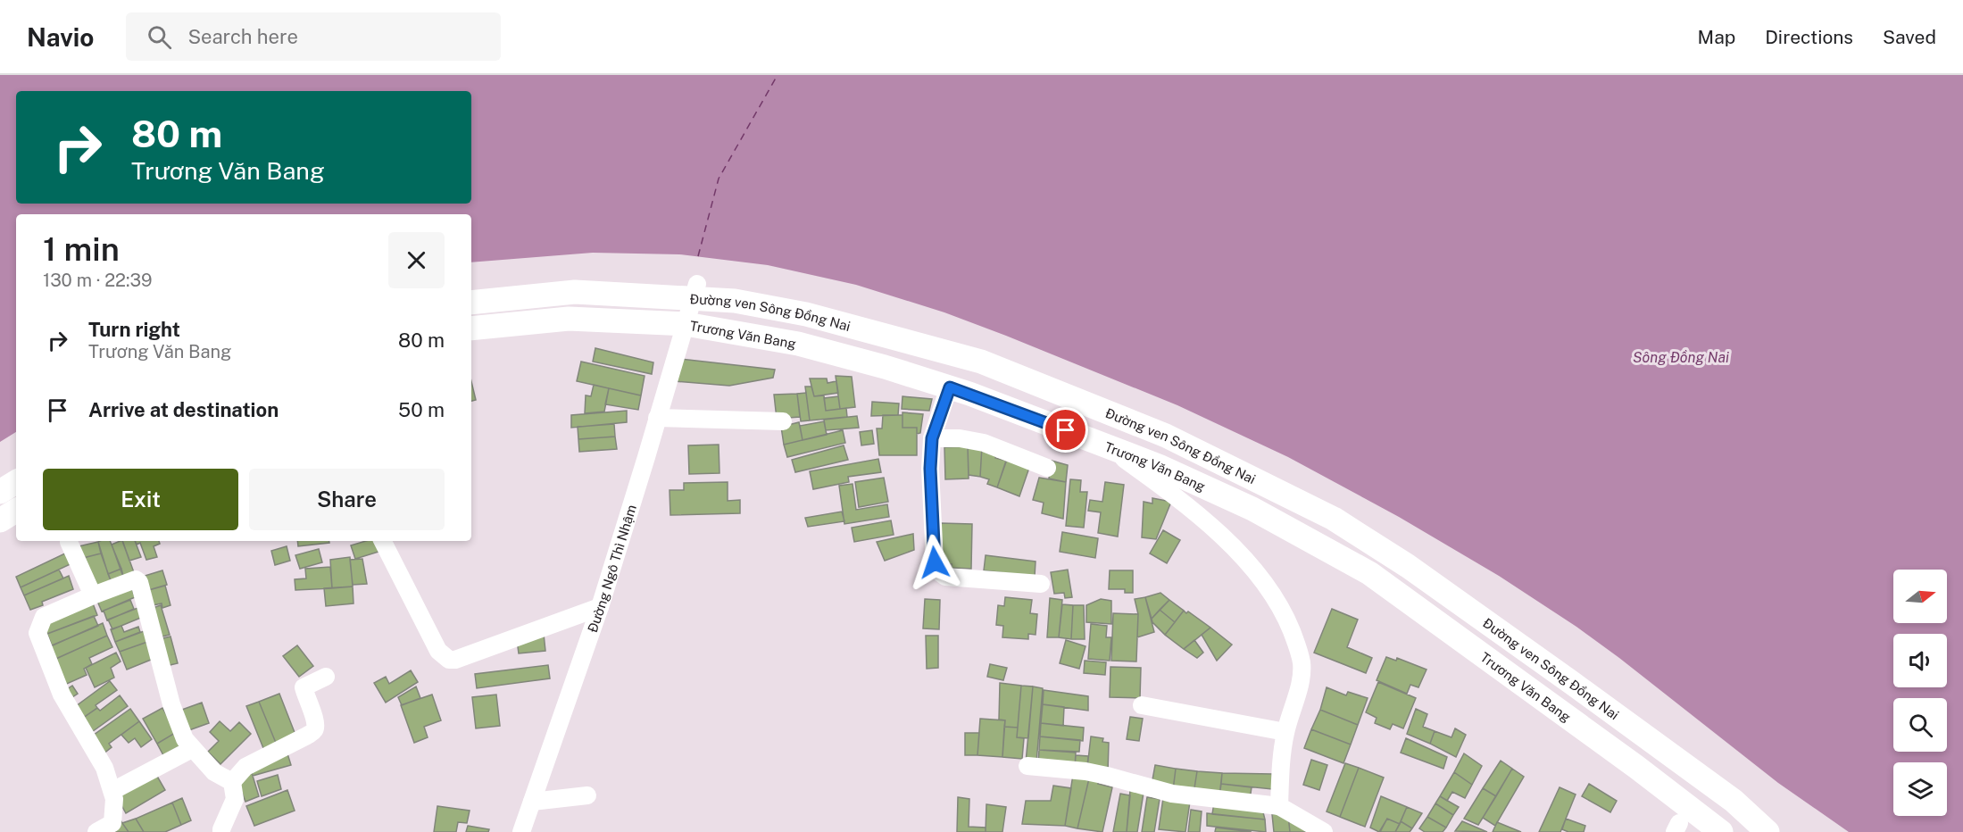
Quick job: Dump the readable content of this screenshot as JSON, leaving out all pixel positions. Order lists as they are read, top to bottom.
{
  "streets": {
    "main road": ["Đường ven Sông Đồng Nai", "Trương Văn Bang"],
    "street": ["Đường Ngô Thì Nhậm"]
  },
  "crossings": [
    ["Đường ven Sông Đồng Nai", "Trương Văn Bang"],
    ["Đường ven Sông Đồng Nai", "Đường Ngô Thì Nhậm"],
    ["Trương Văn Bang", "Đường Ngô Thì Nhậm"]
  ],
  "water": ["Sông Đồng Nai"],
  "north": "right",
  "page": {
    "header": "Navio",
    "search": "Search here",
    "nav": ["Map", "Directions", "Saved"],
    "turn": ["80 m", "Trương Văn Bang"],
    "heading": ["1 min", "130 m · 22:39"],
    "list": [
      {
        "name": "Turn right",
        "note": "Trương Văn Bang",
        "value": "80 m"
      },
      {
        "name": "Arrive at destination",
        "value": "50 m"
      }
    ],
    "buttons": ["Exit", "Share"]
  }
}
